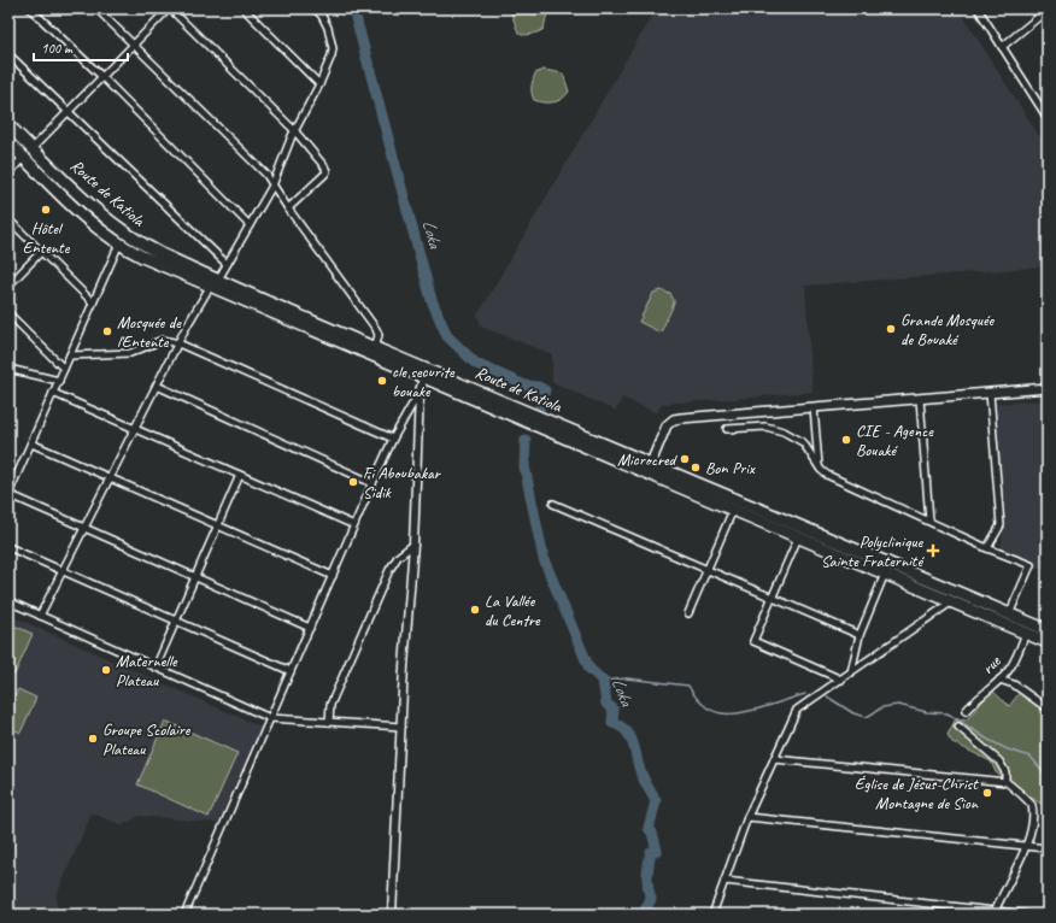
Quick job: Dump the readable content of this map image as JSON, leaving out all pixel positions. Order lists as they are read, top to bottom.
{
  "streets": {
    "highway": ["Route de Katiola"],
    "street": ["rue"]
  },
  "crossings": [
    ["Route de Katiola", "rue"]
  ],
  "water": ["Loka"],
  "places": {
    "other": [
      "Hôtel Entente",
      "Grande Mosquée de Bouaké",
      "Mosquée de l'Entente",
      "cle securite bouake",
      "CIE - Agence Bouaké",
      "Microcred",
      "Bon Prix",
      "Fi Aboubakar Sidik",
      "La Vallée du Centre",
      "Maternelle Plateau",
      "Groupe Scolaire Plateau",
      "Église de Jésus-Christ Montagne de Sion"
    ],
    "health": ["Polyclinique Sainte Fraternité"]
  },
  "scale_bar": "100 m"
}
